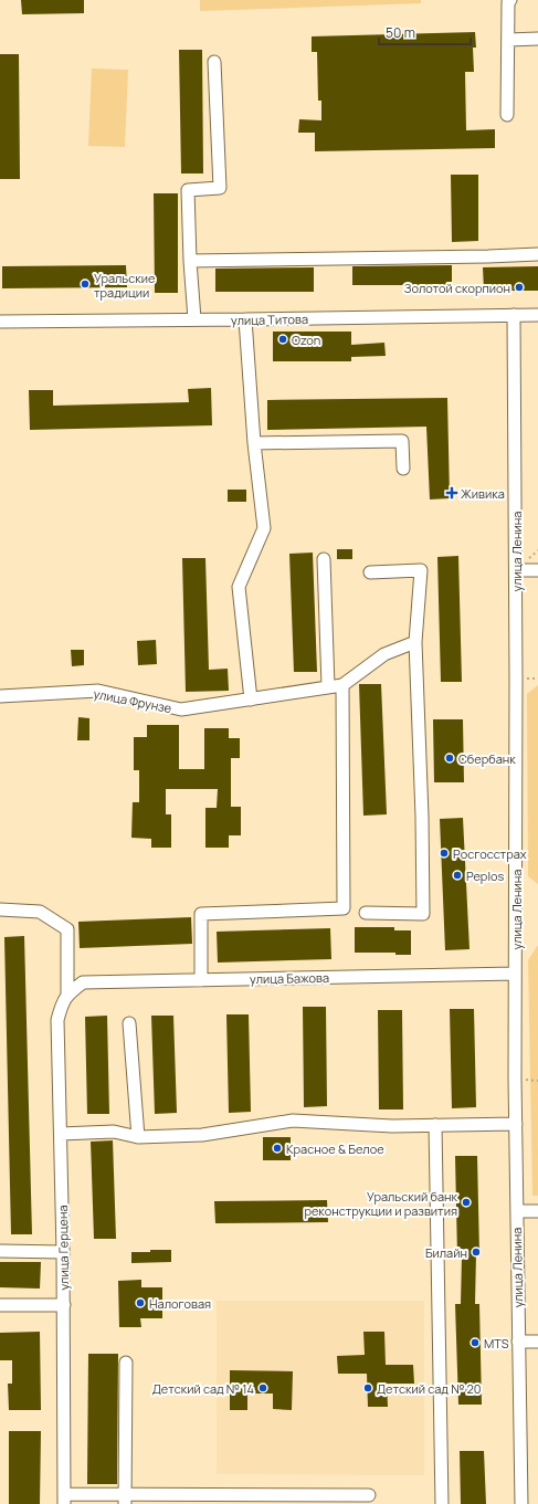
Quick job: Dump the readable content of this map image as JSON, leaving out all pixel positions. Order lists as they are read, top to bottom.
{
  "streets": {
    "street": [
      "улица Титова",
      "улица Ленина",
      "улица Фрунзе",
      "улица Бажова",
      "улица Герцена"
    ]
  },
  "crossings": [
    ["улица Титова", "улица Ленина"],
    ["улица Ленина", "улица Бажова"],
    ["улица Бажова", "улица Герцена"]
  ],
  "places": {
    "other": [
      "Уральские традиции",
      "Золотой скорпион",
      "Ozon",
      "Сбербанк",
      "Росгосстрах",
      "Peplos",
      "Красное & Белое",
      "Уральский банк реконструкции и развития",
      "Билайн",
      "Налоговая",
      "MTS",
      "Детский сад № 14",
      "Детский сад № 20"
    ],
    "health": ["Живика"]
  },
  "scale_bar": "50 m"
}
